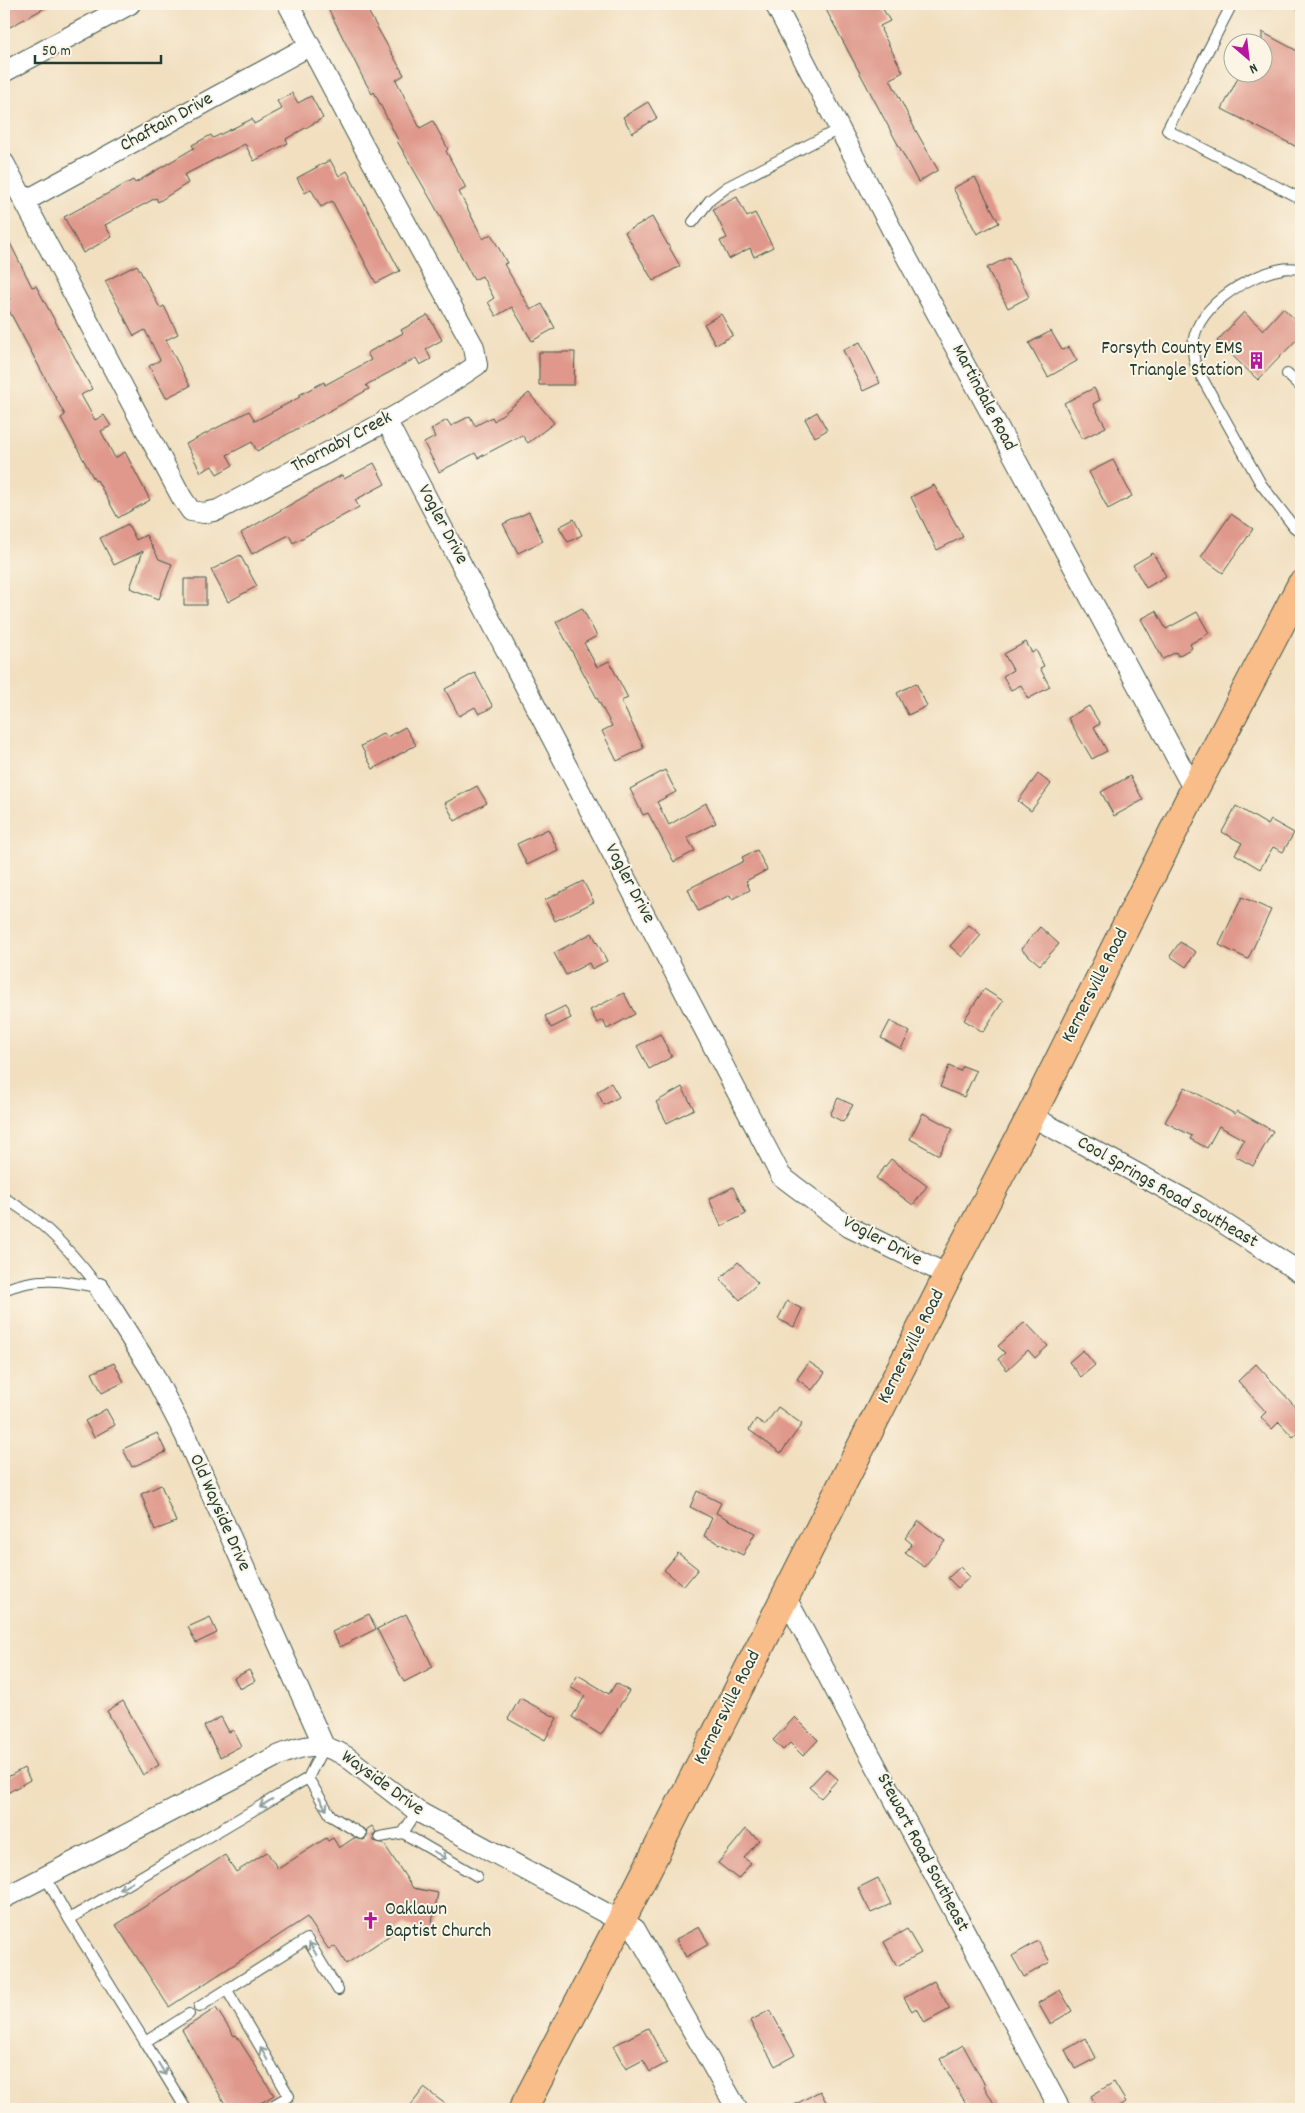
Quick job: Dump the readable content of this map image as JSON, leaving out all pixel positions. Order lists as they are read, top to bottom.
{
  "streets": {
    "main road": ["Kernersville Road"],
    "street": [
      "Chaftain Drive",
      "Martindale Road",
      "Thornaby Creek",
      "Vogler Drive",
      "Cool Springs Road Southeast",
      "Old Wayside Drive",
      "Wayside Drive",
      "Stewart Road Southeast"
    ]
  },
  "crossings": [
    ["Chaftain Drive", "Thornaby Creek"],
    ["Martindale Road", "Kernersville Road"],
    ["Thornaby Creek", "Vogler Drive"],
    ["Vogler Drive", "Kernersville Road"],
    ["Kernersville Road", "Cool Springs Road Southeast"],
    ["Kernersville Road", "Wayside Drive"],
    ["Kernersville Road", "Stewart Road Southeast"],
    ["Old Wayside Drive", "Wayside Drive"]
  ],
  "places": {
    "building": ["Forsyth County EMS Triangle Station"],
    "church": ["Oaklawn Baptist Church"]
  },
  "scale_bar": "50 m",
  "north": "bottom right"
}
